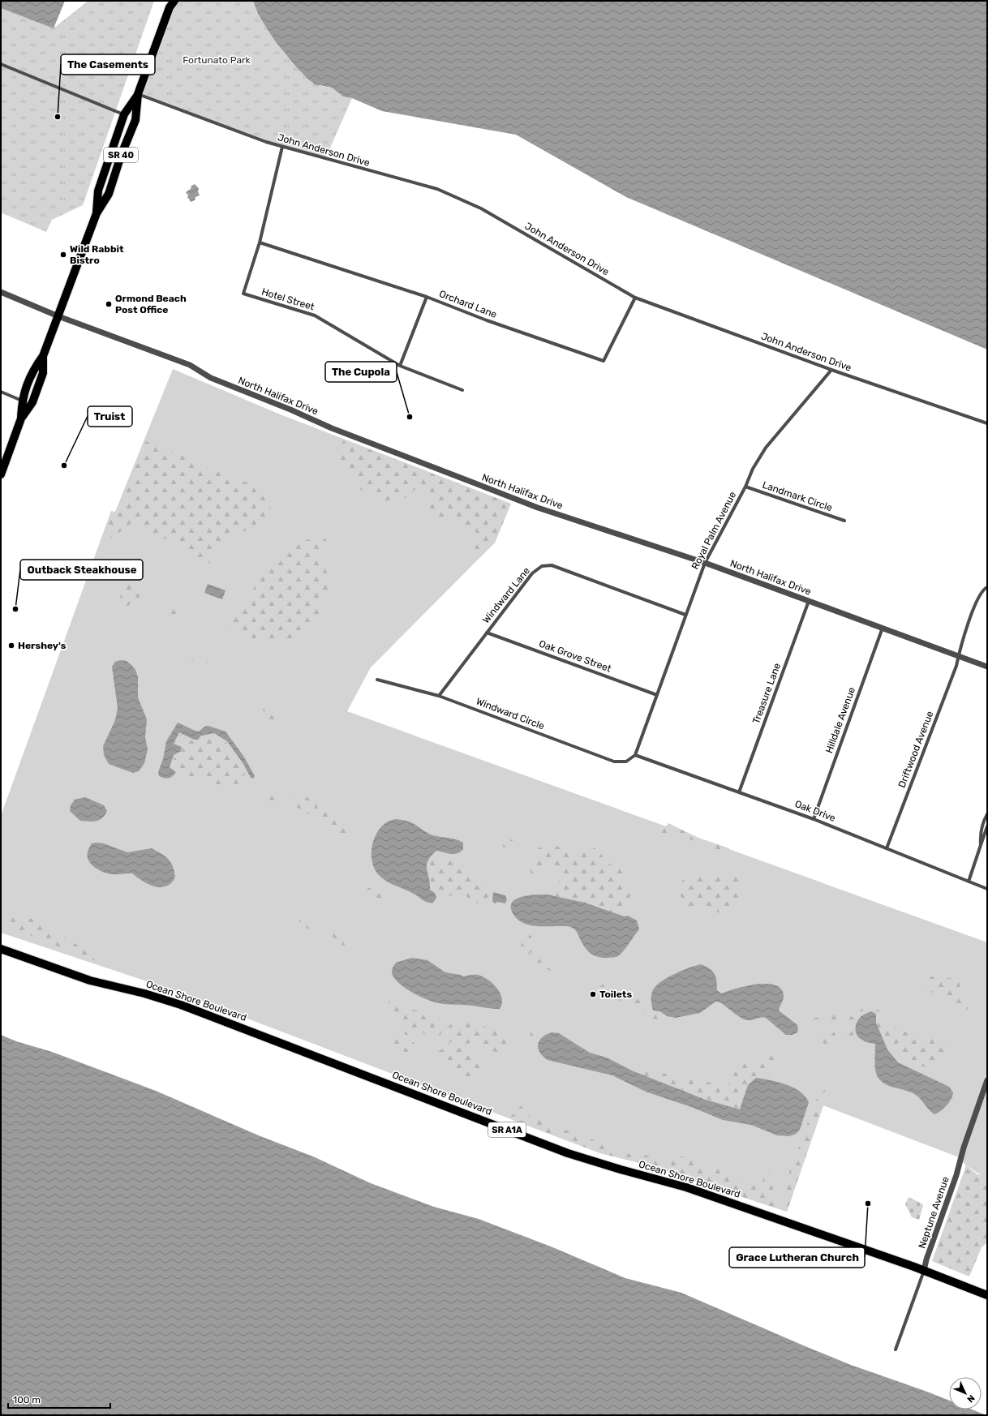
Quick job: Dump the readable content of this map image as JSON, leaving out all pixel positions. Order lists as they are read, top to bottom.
{
  "streets": {
    "main road": ["SR 40", "Ocean Shore Boulevard", "SR A1A"],
    "street": [
      "John Anderson Drive",
      "Hotel Street",
      "Orchard Lane",
      "North Halifax Drive",
      "Landmark Circle",
      "Royal Palm Avenue",
      "Windward Lane",
      "Oak Grove Street",
      "Treasure Lane",
      "Windward Circle",
      "Hilldale Avenue",
      "Driftwood Avenue",
      "Oak Drive",
      "Neptune Avenue"
    ]
  },
  "crossings": [
    ["John Anderson Drive", "SR 40"],
    ["John Anderson Drive", "Hotel Street"],
    ["John Anderson Drive", "Orchard Lane"],
    ["John Anderson Drive", "Royal Palm Avenue"],
    ["SR 40", "North Halifax Drive"],
    ["Hotel Street", "Orchard Lane"],
    ["North Halifax Drive", "Royal Palm Avenue"],
    ["North Halifax Drive", "Treasure Lane"],
    ["North Halifax Drive", "Hilldale Avenue"],
    ["North Halifax Drive", "Driftwood Avenue"],
    ["Landmark Circle", "Royal Palm Avenue"],
    ["Royal Palm Avenue", "Windward Lane"],
    ["Royal Palm Avenue", "Oak Grove Street"],
    ["Royal Palm Avenue", "Windward Circle"],
    ["Royal Palm Avenue", "Oak Drive"],
    ["Windward Lane", "Oak Grove Street"],
    ["Windward Lane", "Windward Circle"],
    ["Treasure Lane", "Oak Drive"],
    ["Windward Circle", "Oak Drive"],
    ["Hilldale Avenue", "Oak Drive"],
    ["Driftwood Avenue", "Oak Drive"],
    ["Ocean Shore Boulevard", "Neptune Avenue"]
  ],
  "parks": ["Fortunato Park"],
  "places": [
    "The Casements",
    "Wild Rabbit Bistro",
    "Ormond Beach Post Office",
    "The Cupola",
    "Truist",
    "Outback Steakhouse",
    "Hershey's",
    "Toilets",
    "Grace Lutheran Church"
  ],
  "scale_bar": "100 m",
  "north": "bottom right"
}
